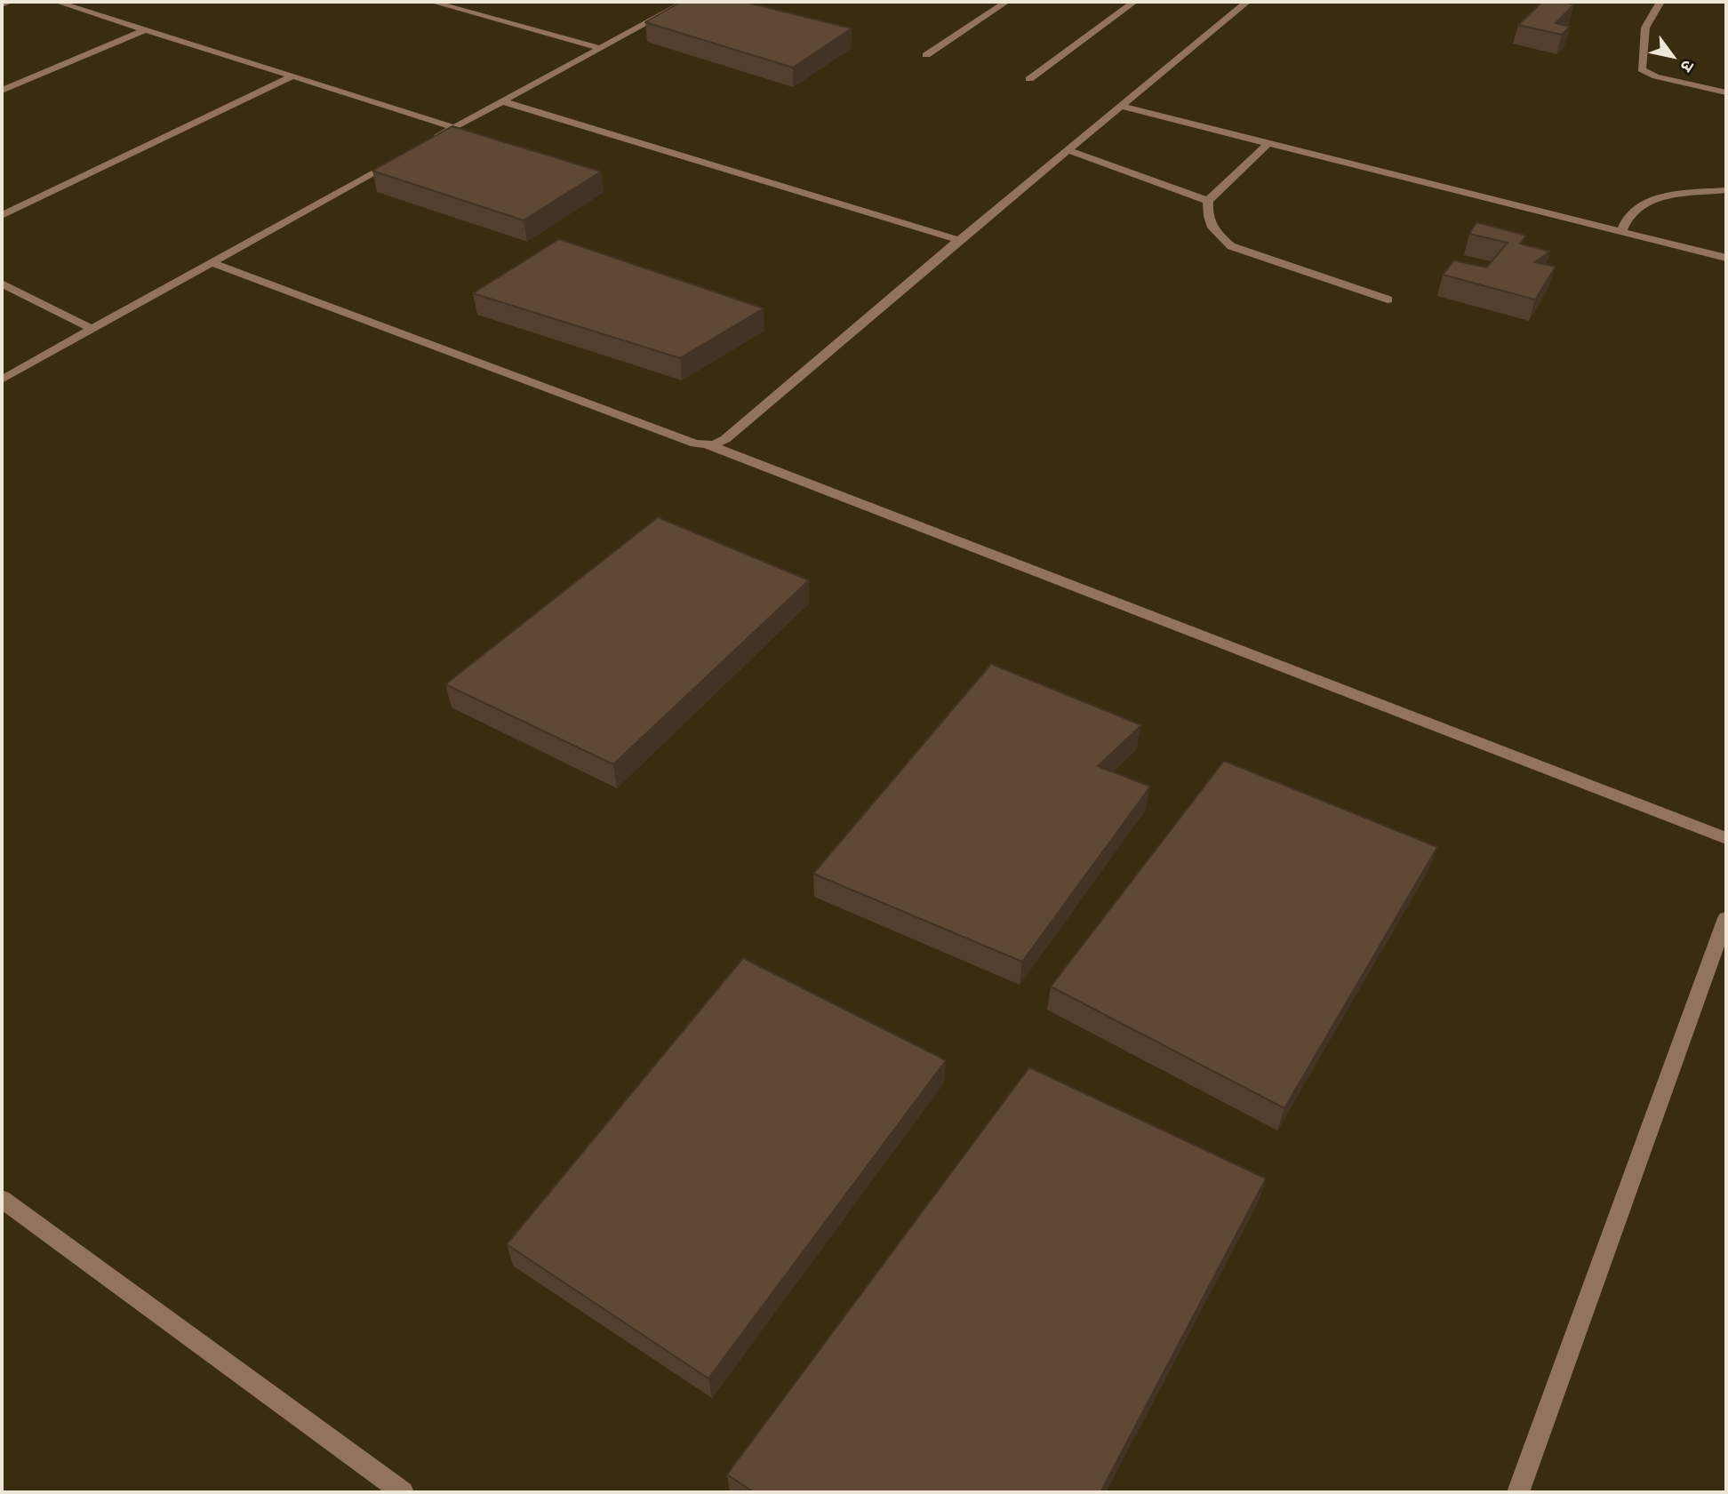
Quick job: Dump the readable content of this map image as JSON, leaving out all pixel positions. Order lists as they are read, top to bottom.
{
  "north": "bottom right"
}
